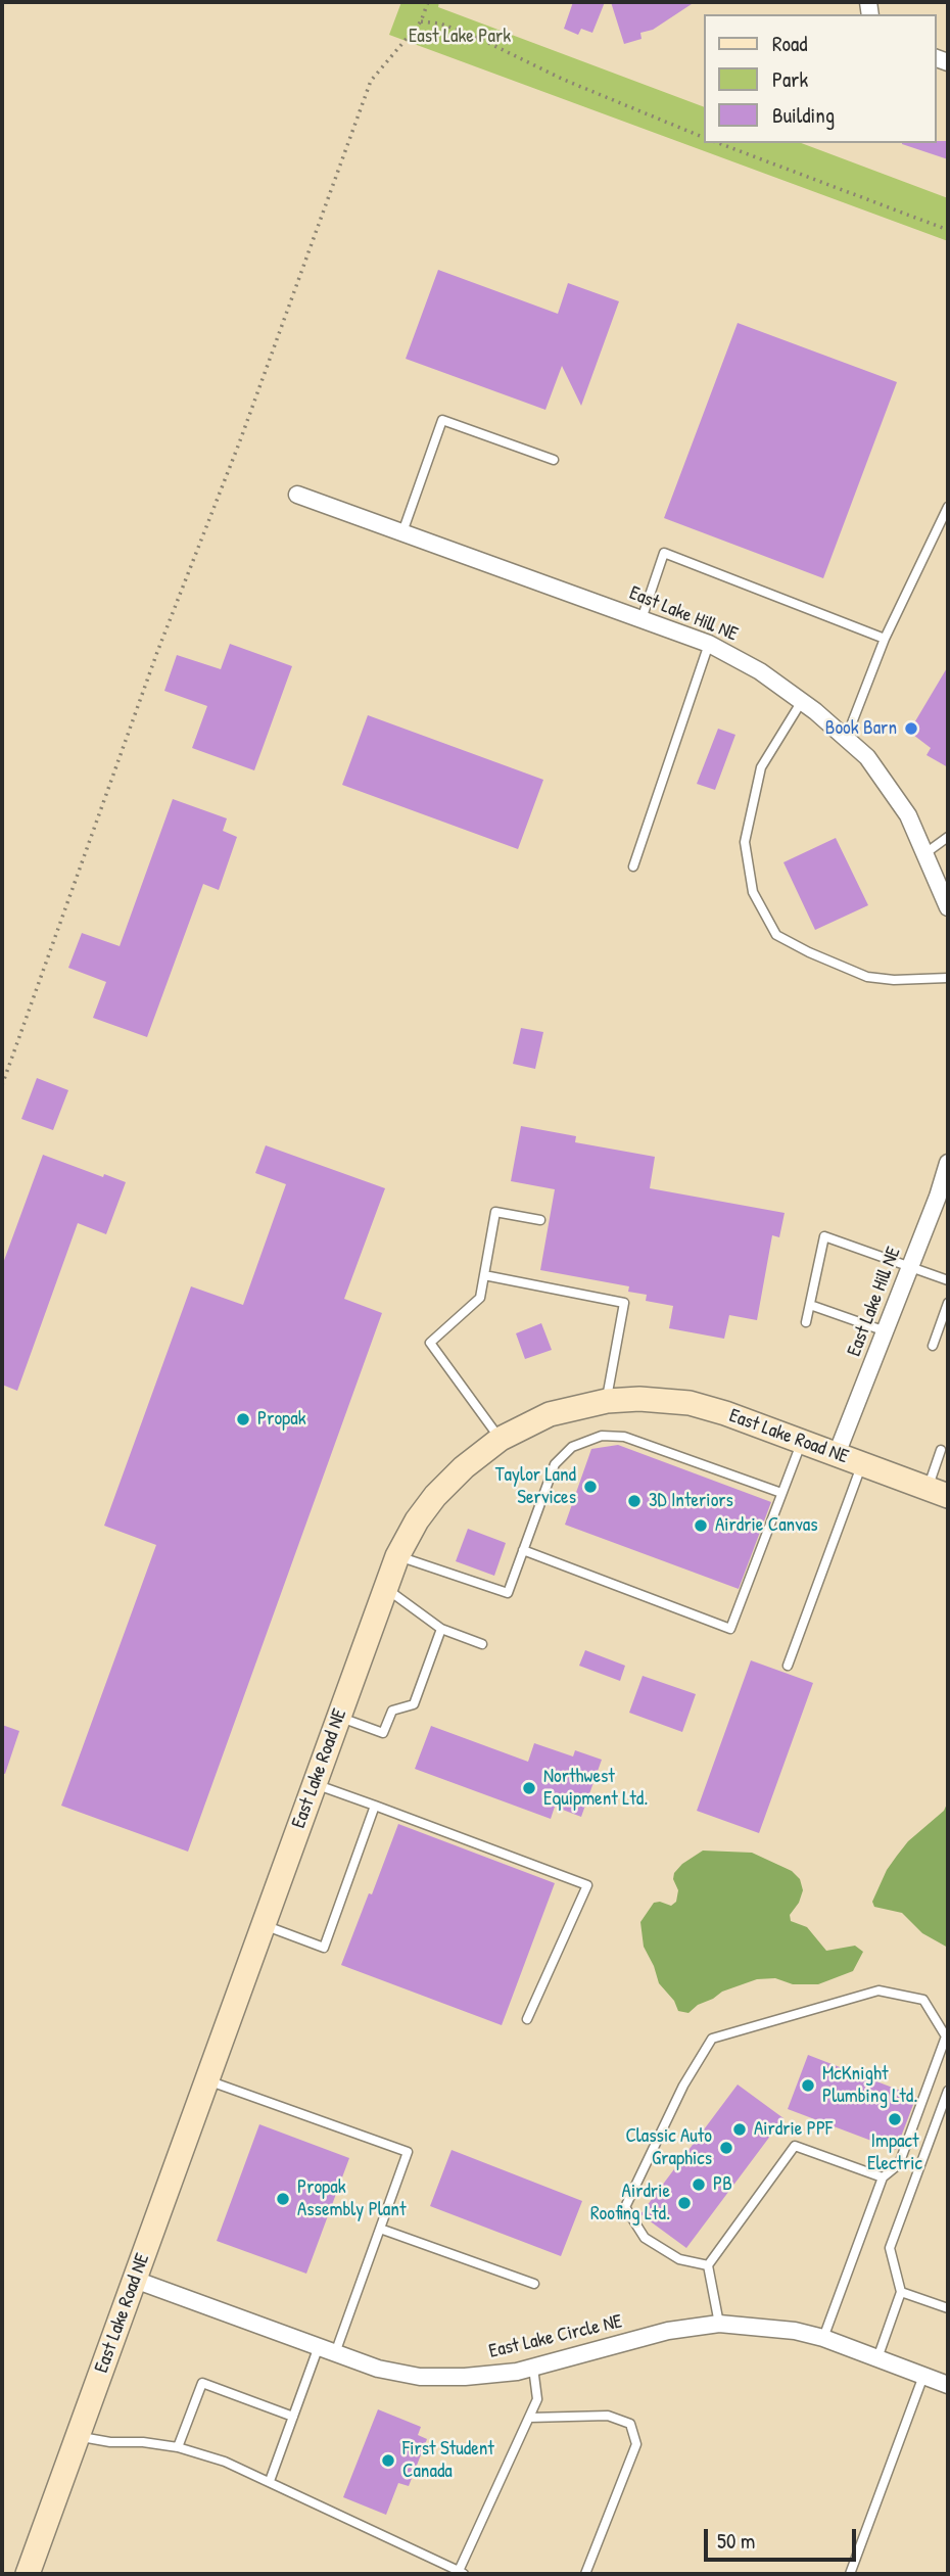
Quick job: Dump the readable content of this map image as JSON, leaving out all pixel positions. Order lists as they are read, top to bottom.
{
  "streets": {
    "street": ["East Lake Hill NE", "East Lake Road NE", "East Lake Circle NE"]
  },
  "crossings": [
    ["East Lake Hill NE", "East Lake Road NE"],
    ["East Lake Road NE", "East Lake Circle NE"]
  ],
  "parks": ["East Lake Park"],
  "places": [
    "Book Barn",
    "Propak",
    "Taylor Land Services",
    "3D Interiors",
    "Airdrie Canvas",
    "Northwest Equipment Ltd.",
    "McKnight Plumbing Ltd.",
    "Impact Electric",
    "Airdrie PPF",
    "Classic Auto Graphics",
    "PB",
    "Propak Assembly Plant",
    "Airdrie Roofing Ltd.",
    "First Student Canada"
  ],
  "legend": ["Road", "Park", "Building"],
  "scale_bar": "50 m"
}
